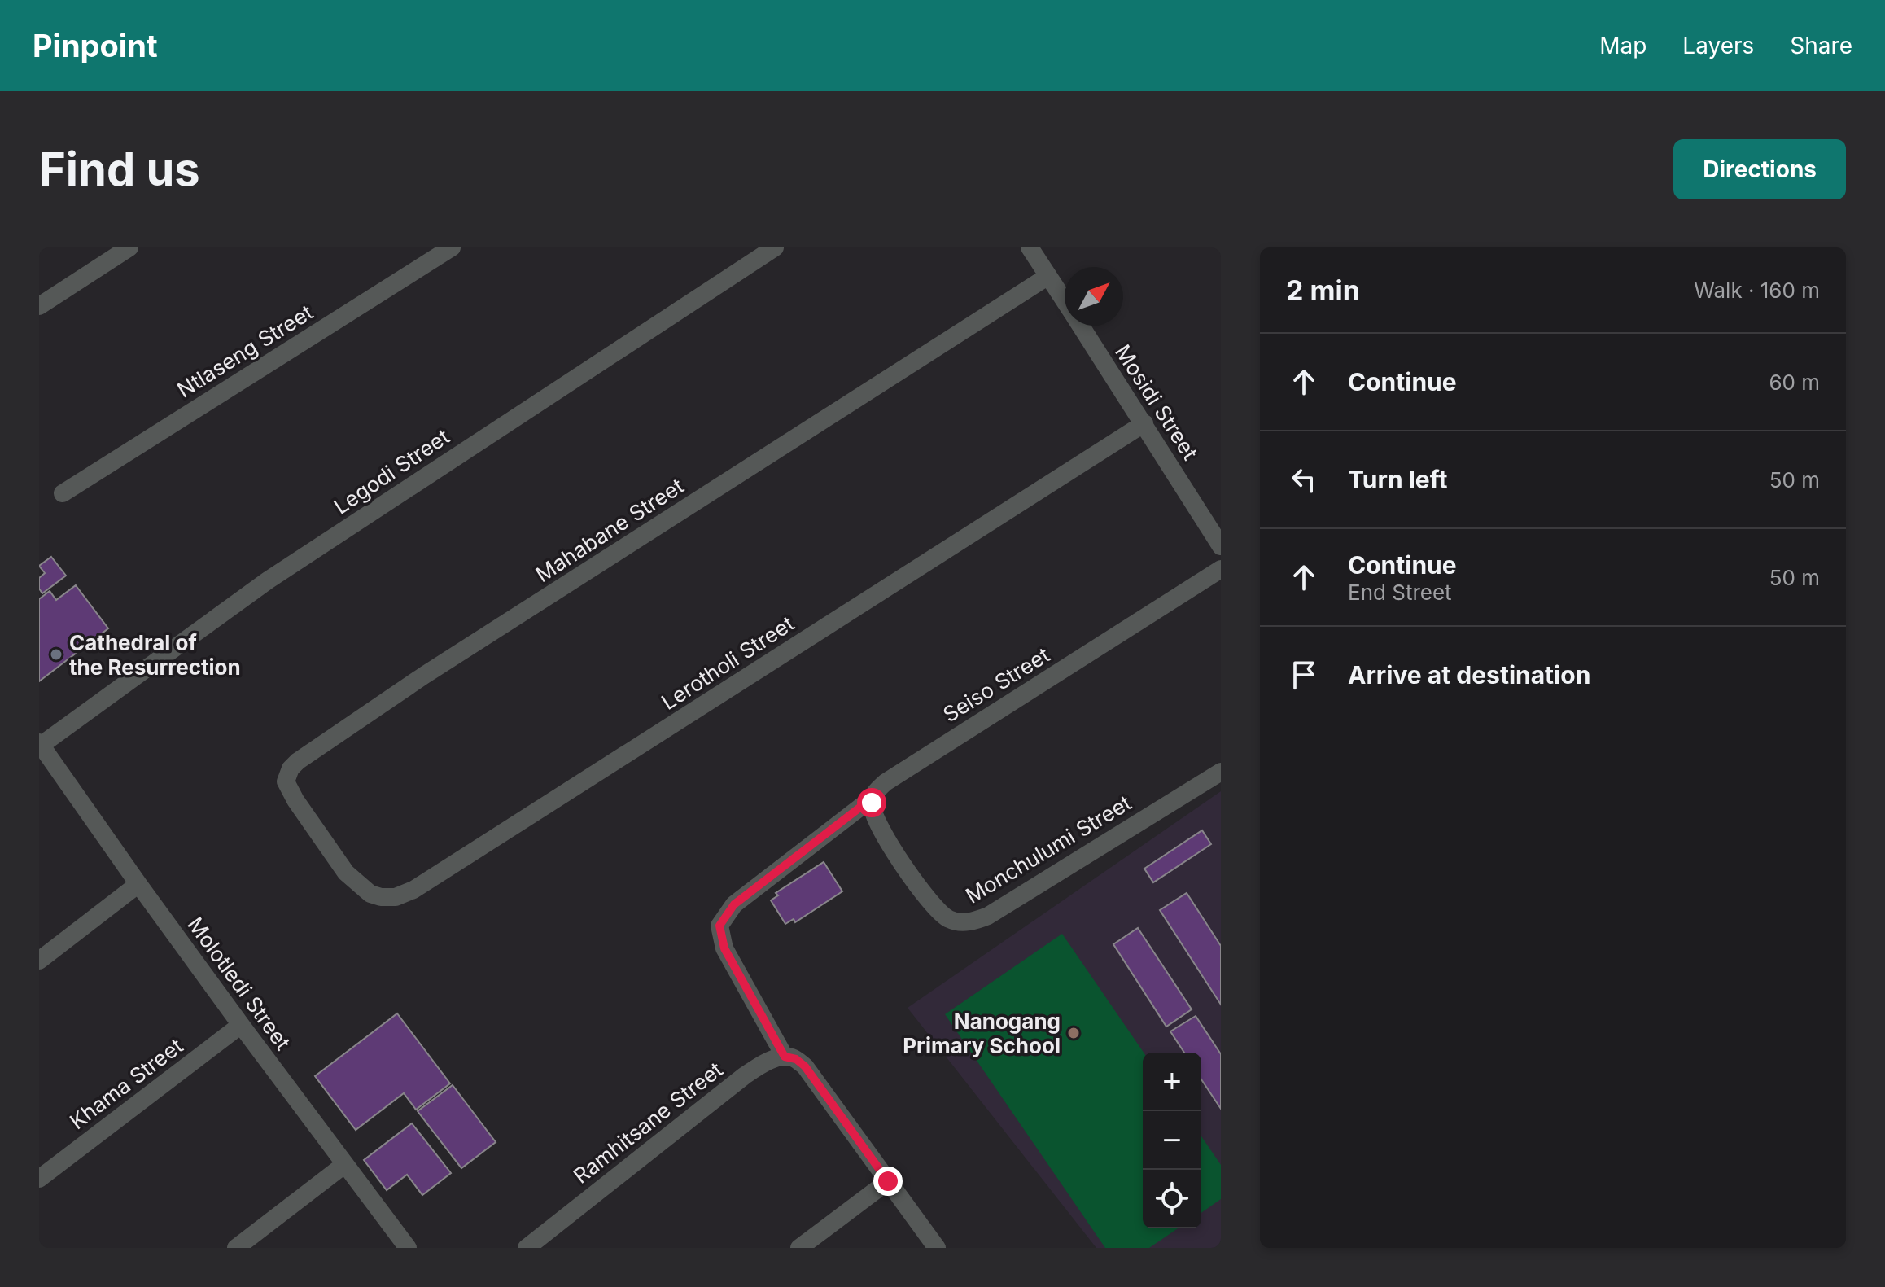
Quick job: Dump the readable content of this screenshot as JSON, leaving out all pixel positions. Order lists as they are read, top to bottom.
{
  "streets": {
    "street": [
      "Ntlaseng Street",
      "Mosidi Street",
      "Legodi Street",
      "Mahabane Street",
      "Lerotholi Street",
      "Seiso Street",
      "Monchulumi Street",
      "Molotledi Street",
      "Khama Street",
      "Ramhitsane Street"
    ]
  },
  "crossings": [
    ["Mosidi Street", "Mahabane Street"],
    ["Mosidi Street", "Lerotholi Street"],
    ["Legodi Street", "Molotledi Street"],
    ["Mahabane Street", "Lerotholi Street"],
    ["Seiso Street", "Monchulumi Street"],
    ["Seiso Street", "Ramhitsane Street"],
    ["Molotledi Street", "Khama Street"]
  ],
  "places": ["Cathedral of the Resurrection", "Nanogang Primary School"],
  "north": "top right",
  "page": {
    "header": "Pinpoint",
    "nav": ["Map", "Layers", "Share"],
    "buttons": "Directions",
    "title": "Find us",
    "heading": ["2 min", "Walk · 160 m"],
    "list": [
      ["Continue", "60 m"],
      ["Turn left", "50 m"],
      ["Continue", "End Street", "50 m"],
      "Arrive at destination"
    ],
    "map_buttons": ["+", "−"]
  }
}
